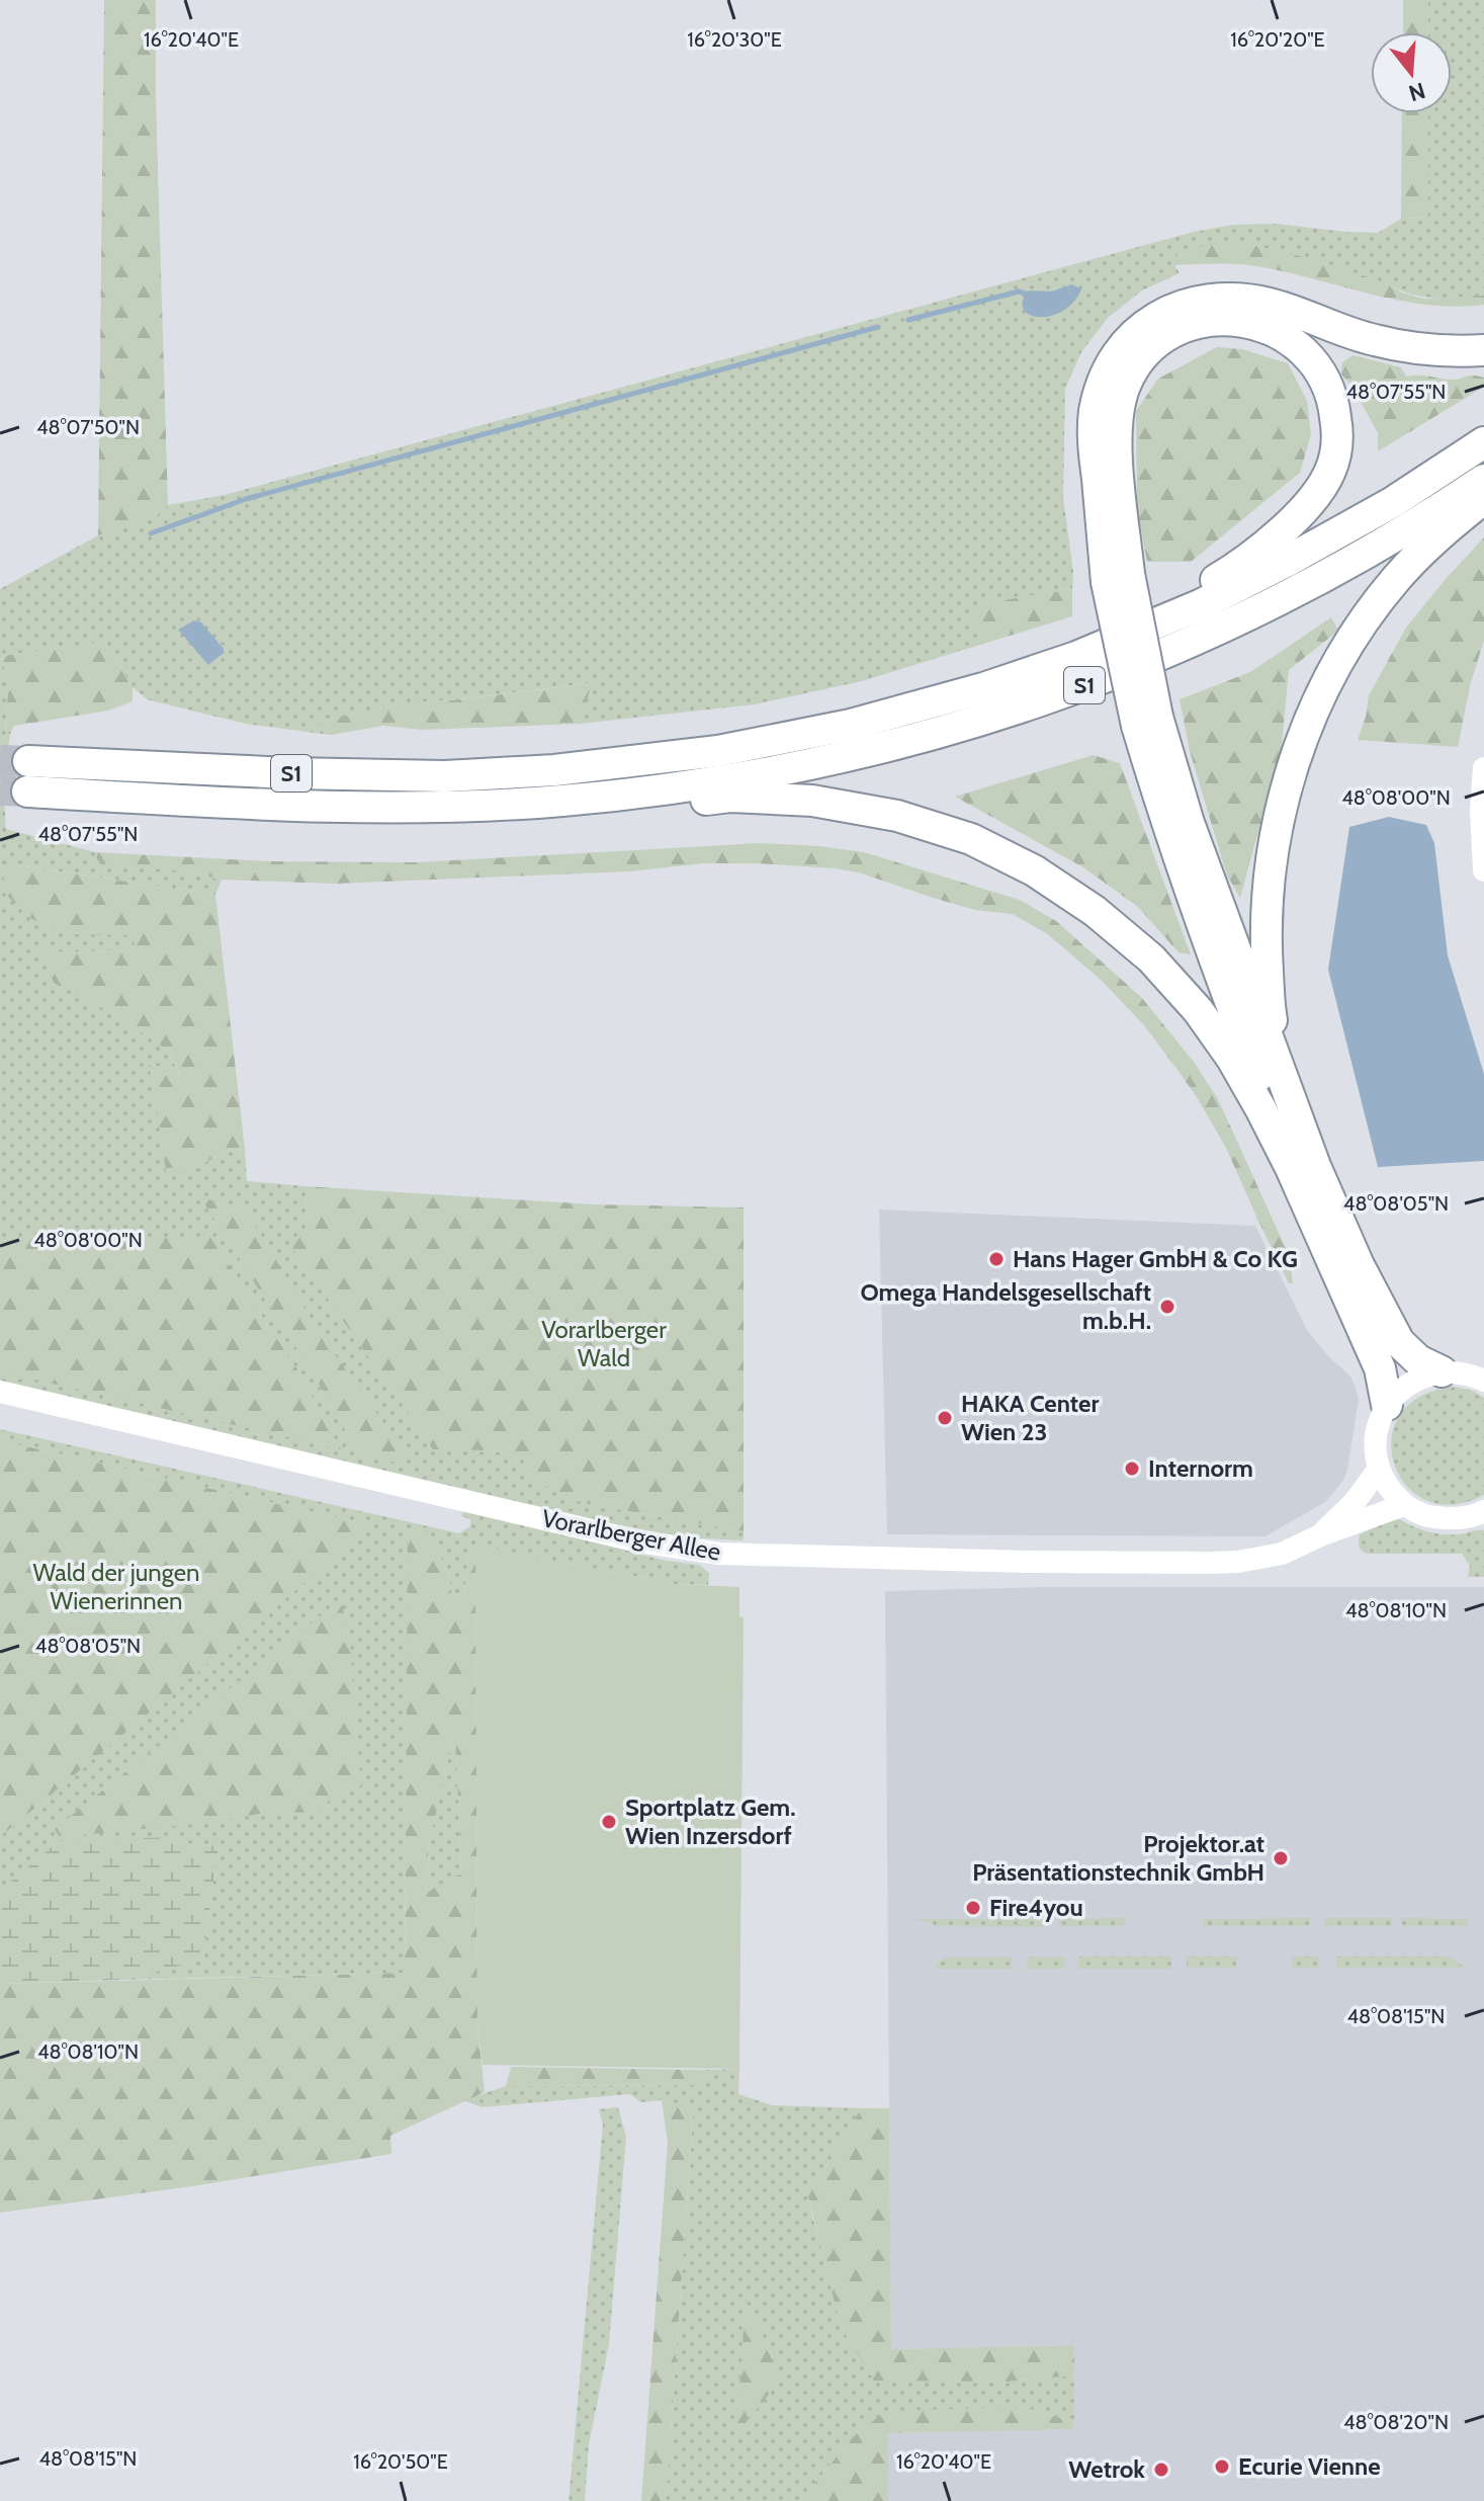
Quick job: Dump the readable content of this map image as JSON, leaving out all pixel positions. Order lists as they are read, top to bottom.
{
  "streets": {
    "highway": ["S1"],
    "main road": ["Vorarlberger Allee"]
  },
  "parks": ["Vorarlberger Wald", "Wald der jungen Wienerinnen"],
  "places": [
    "Hans Hager GmbH & Co KG",
    "Omega Handelsgesellschaft m.b.H.",
    "HAKA Center Wien 23",
    "Internorm",
    "Sportplatz Gem. Wien Inzersdorf",
    "Projektor.at Präsentationstechnik GmbH",
    "Fire4you",
    "Ecurie Vienne",
    "Wetrok"
  ],
  "north": "bottom",
  "coordinates": [
    "16°20'40\"E",
    "16°20'30\"E",
    "16°20'20\"E",
    "48°07'55\"N",
    "48°07'50\"N",
    "48°08'00\"N",
    "48°08'05\"N",
    "48°08'10\"N",
    "48°08'15\"N",
    "48°08'20\"N",
    "16°20'50\"E"
  ]
}
